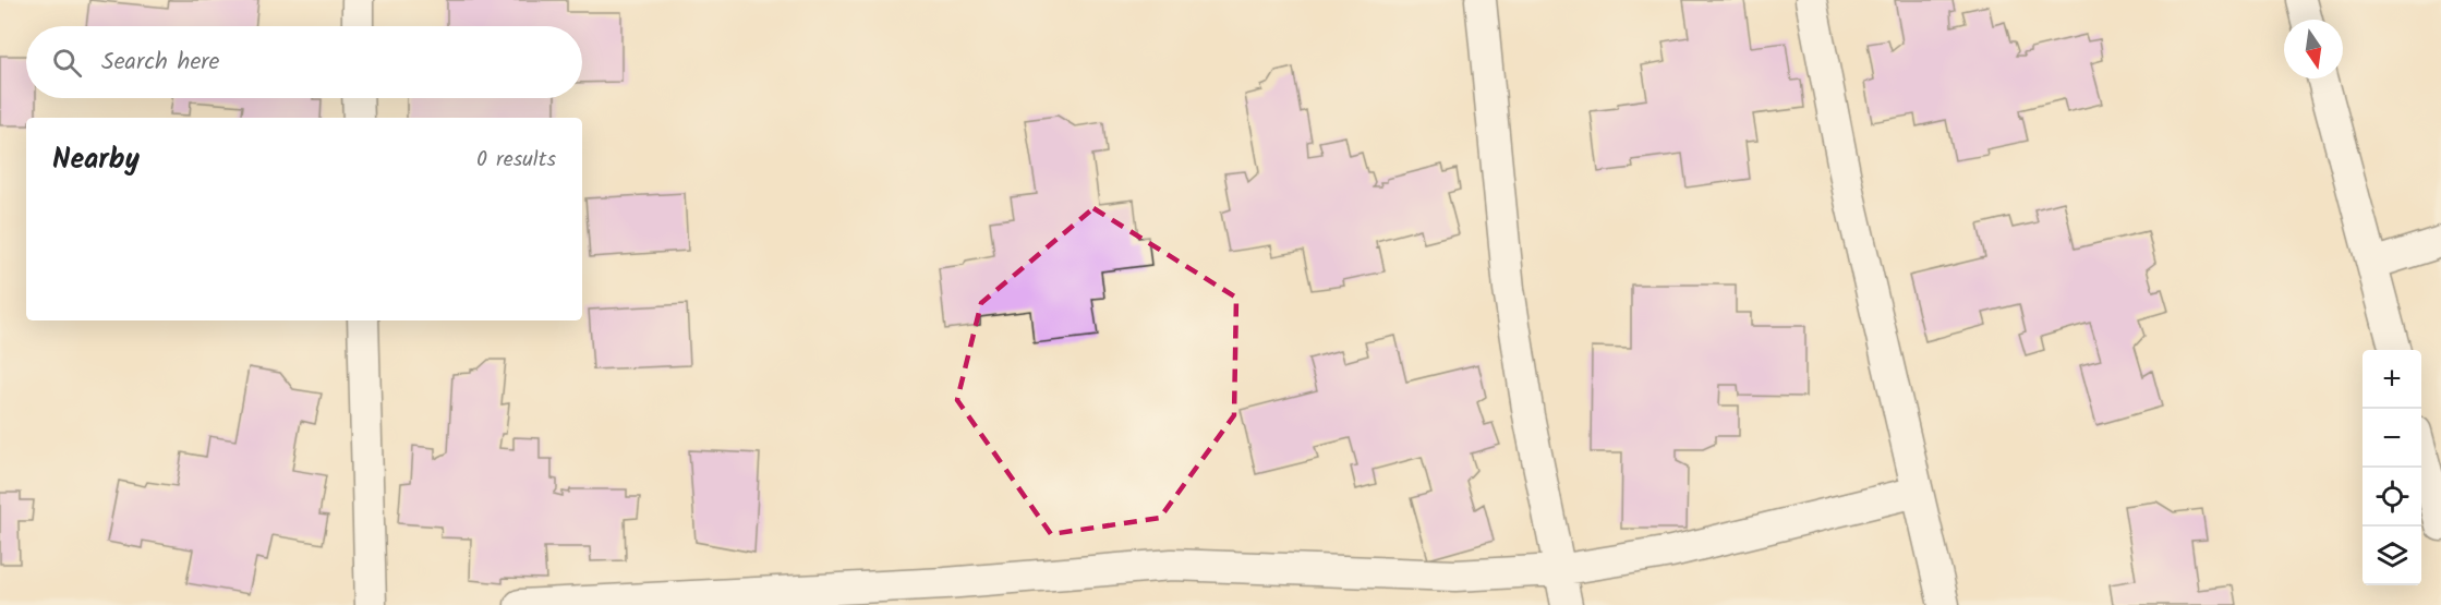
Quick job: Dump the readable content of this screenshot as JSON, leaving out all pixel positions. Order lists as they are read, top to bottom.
{
  "north": "bottom",
  "page": {
    "search": "Search here",
    "heading": ["Nearby", "0 results"],
    "map_buttons": ["+", "−"]
  }
}
